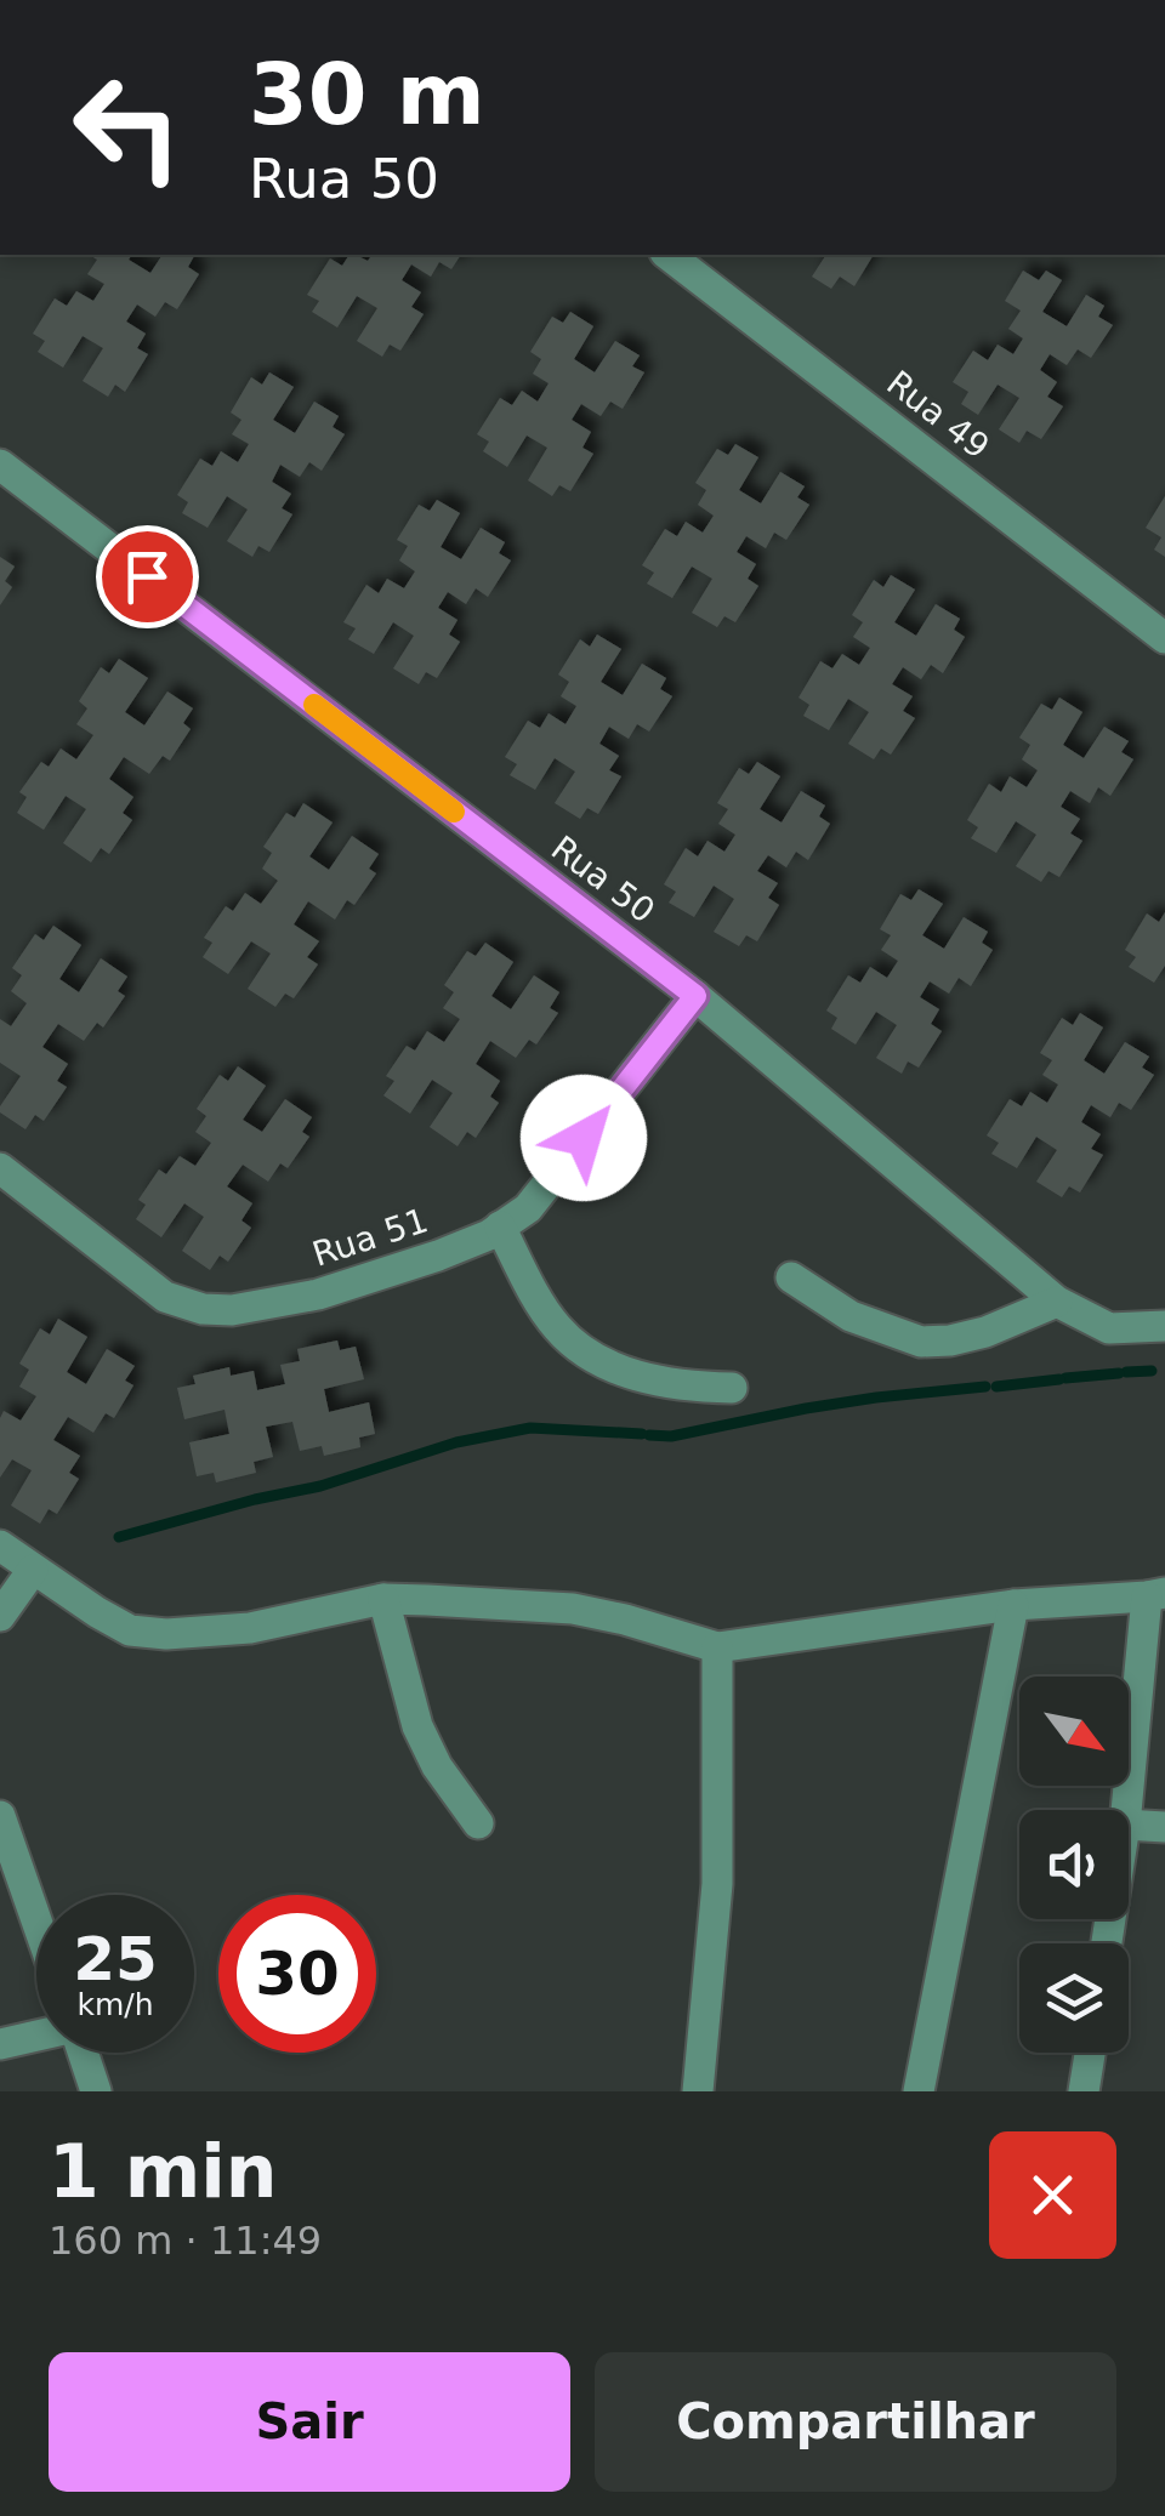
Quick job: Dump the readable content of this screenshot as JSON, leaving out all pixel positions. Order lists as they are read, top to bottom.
{
  "streets": {
    "street": ["Rua 49", "Rua 50", "Rua 51"]
  },
  "crossings": [
    ["Rua 50", "Rua 51"]
  ],
  "north": "bottom right",
  "page": {
    "turn": ["30 m", "Rua 50"],
    "speed": "25 km/h",
    "limit": "30",
    "heading": ["1 min", "160 m · 11:49"],
    "buttons": ["Sair", "Compartilhar"]
  }
}
